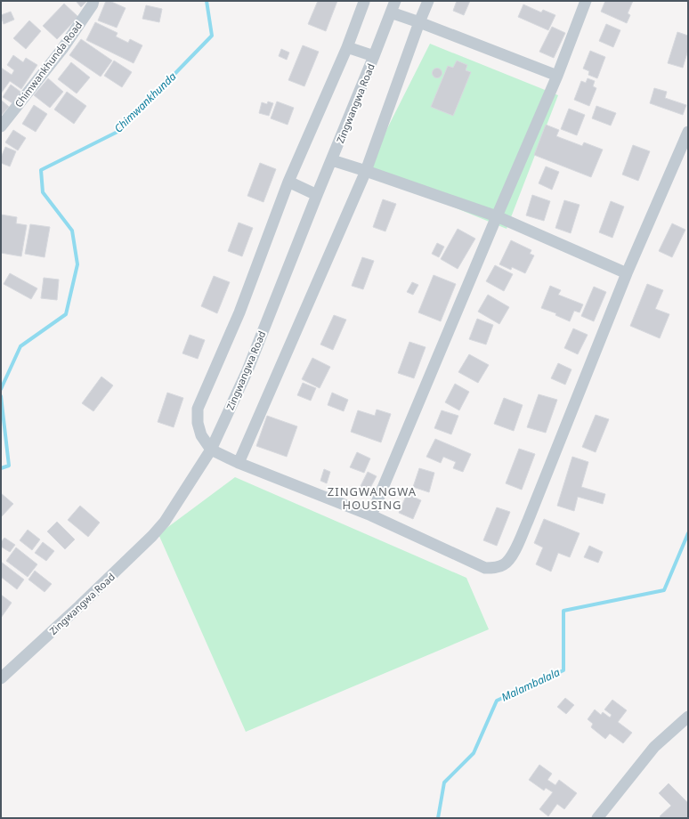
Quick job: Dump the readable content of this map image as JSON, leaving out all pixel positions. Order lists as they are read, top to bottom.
{
  "streets": {
    "street": ["Chimwankhunda Road", "Zingwangwa Road"]
  },
  "districts": ["ZINGWANGWA HOUSING"],
  "water": ["Chimwankhunda", "Malambalala"]
}
